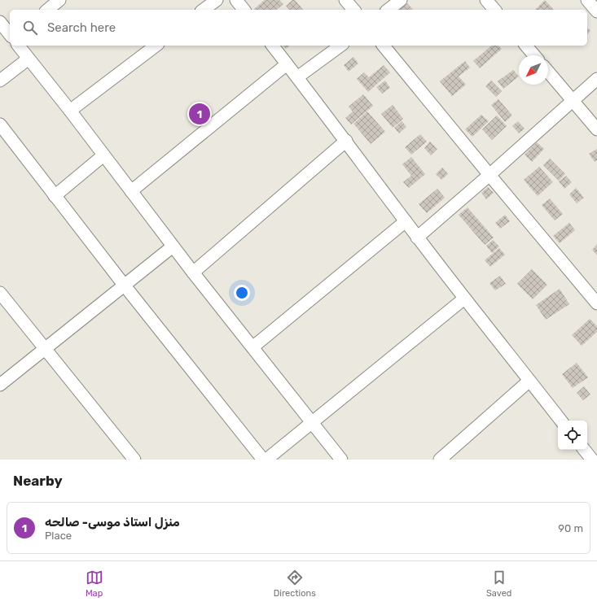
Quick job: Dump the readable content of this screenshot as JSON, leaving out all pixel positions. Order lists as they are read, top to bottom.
{
  "north": "bottom left",
  "page": {
    "search": "Search here",
    "pins": "1",
    "heading": "Nearby",
    "list": [
      {
        "mark": "1",
        "name": "منزل استاذ موسى- صالحه",
        "note": "Place",
        "value": "90 m"
      }
    ],
    "nav": ["Map", "Directions", "Saved"]
  }
}
